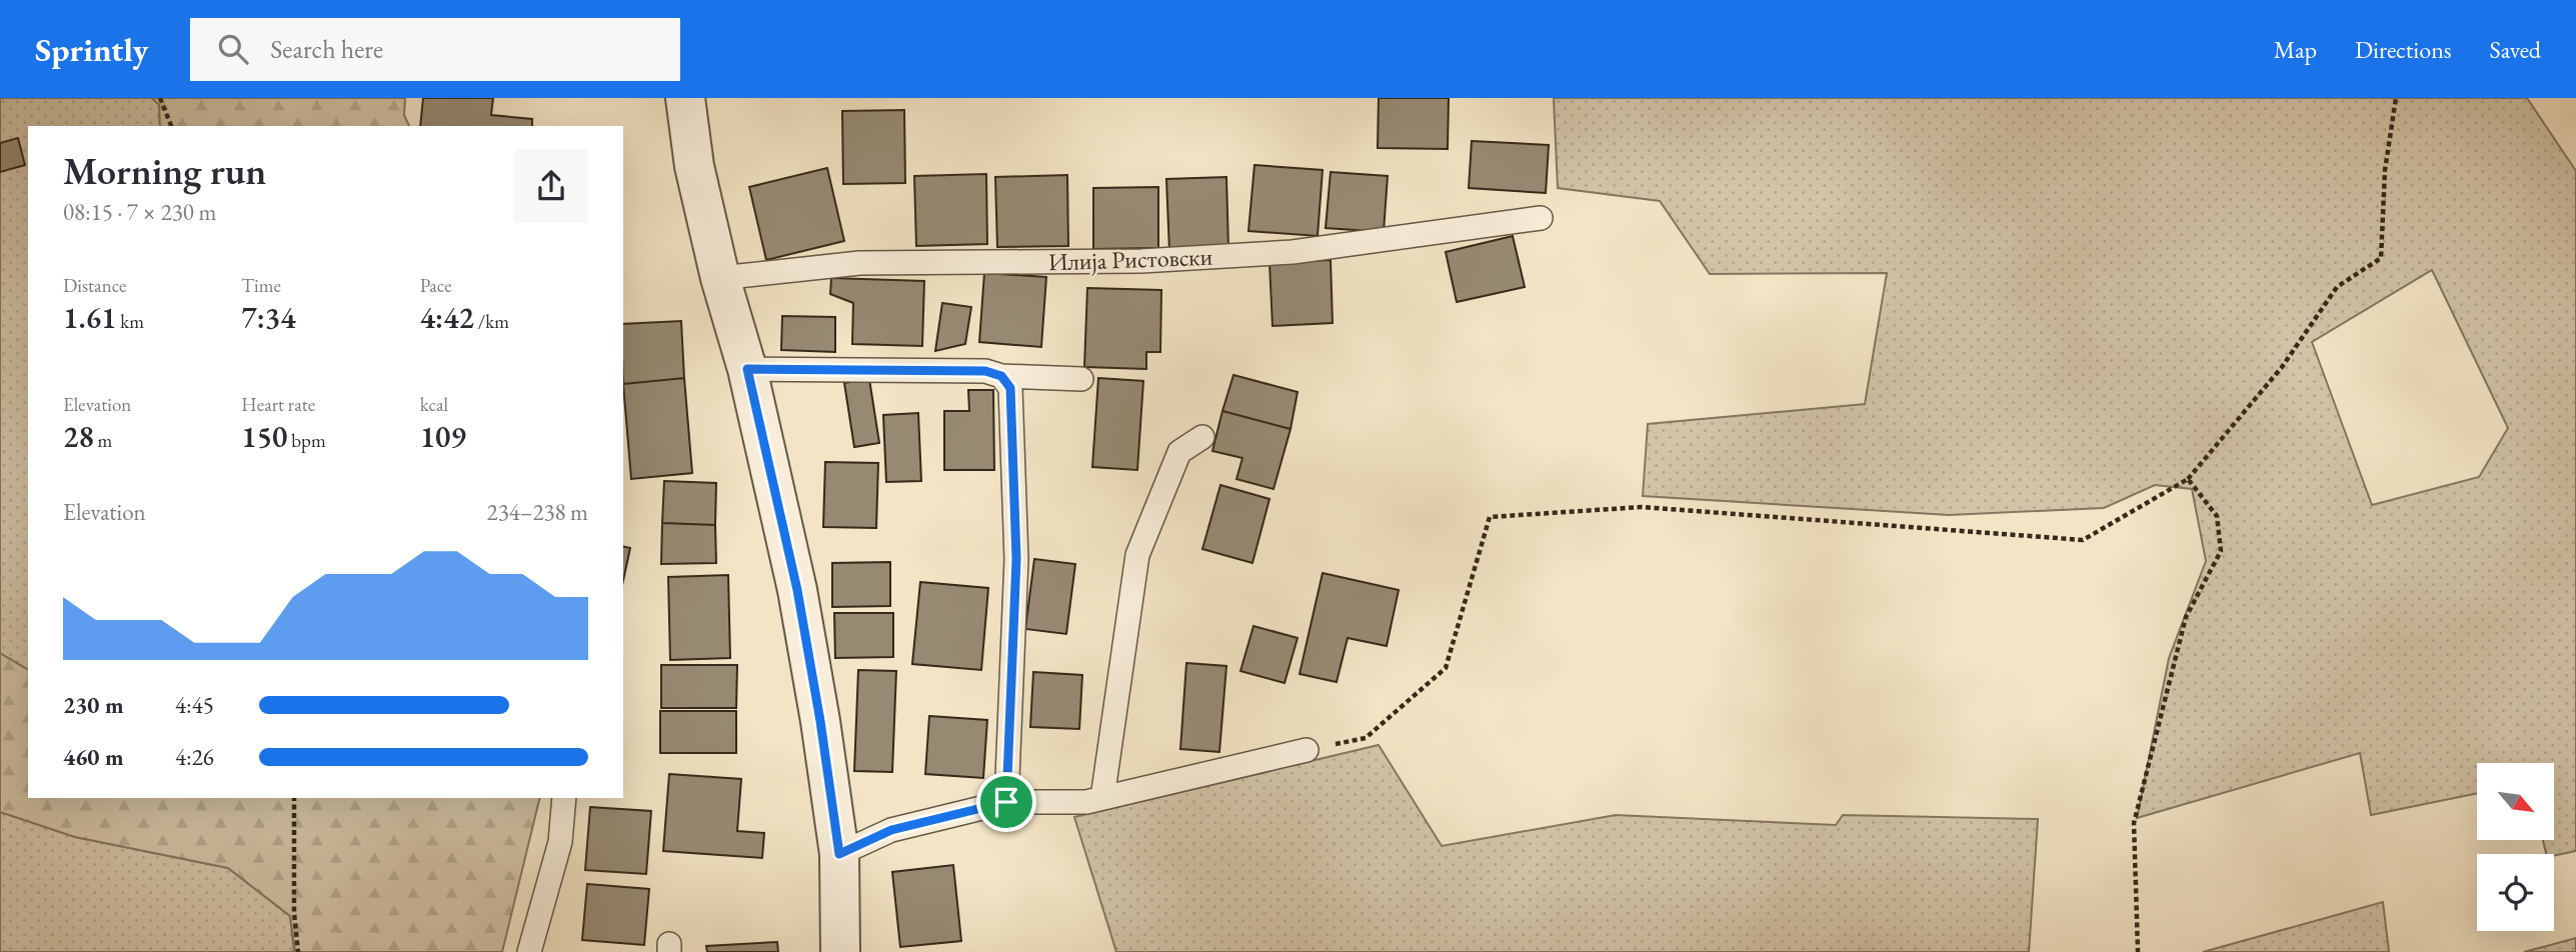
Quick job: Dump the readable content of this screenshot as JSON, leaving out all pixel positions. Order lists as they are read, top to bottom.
{
  "streets": {
    "lane": ["Илија Ристовски"]
  },
  "north": "bottom right",
  "page": {
    "header": "Sprintly",
    "search": "Search here",
    "nav": ["Map", "Directions", "Saved"],
    "heading": ["Morning run", "08:15 · 7 × 230 m"],
    "stats": [
      ["Distance", "1.61 km"],
      ["Time", "7:34"],
      ["Pace", "4:42 /km"],
      ["Elevation", "28 m"],
      ["Heart rate", "150 bpm"],
      ["kcal", "109"]
    ],
    "chart": ["Elevation", "234–238 m"],
    "list": [
      {
        "name": "230 m",
        "note": "4:45"
      },
      {
        "name": "460 m",
        "note": "4:26"
      }
    ]
  }
}
